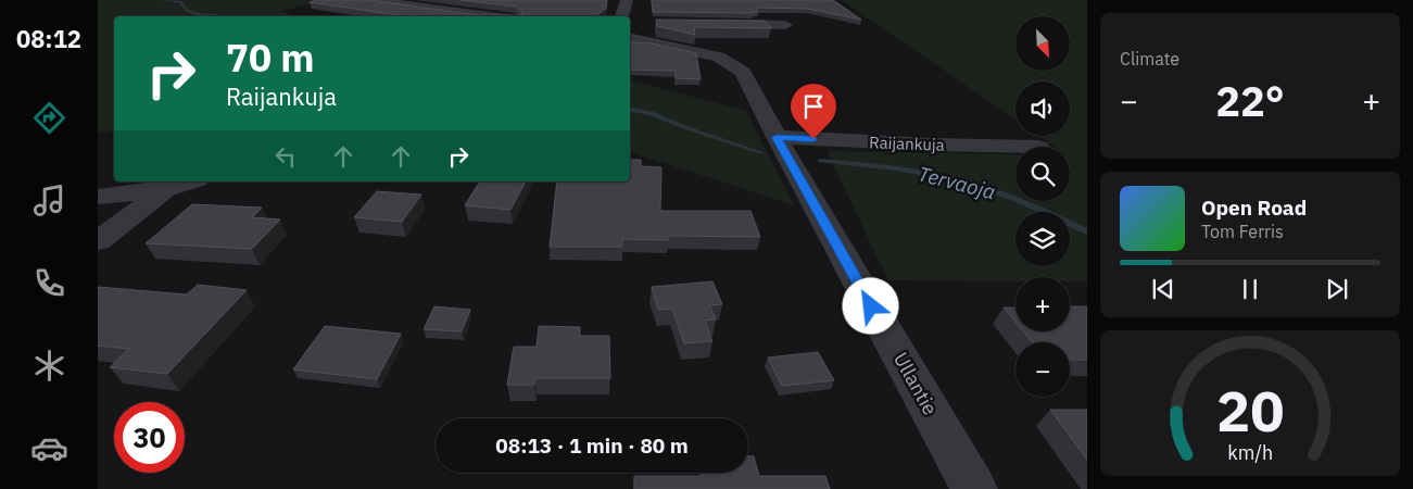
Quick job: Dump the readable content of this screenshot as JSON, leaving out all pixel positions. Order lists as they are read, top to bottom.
{
  "streets": {
    "street": ["Raijankuja", "Ullantie"]
  },
  "crossings": [
    ["Raijankuja", "Ullantie"]
  ],
  "water": ["Tervaoja"],
  "north": "bottom right",
  "page": {
    "tabs": "08:12",
    "tile": "Climate",
    "map_buttons": ["+", "−"],
    "turn": ["70 m", "Raijankuja"],
    "heat": ["−", "22°", "+"],
    "song": ["Open Road", "Tom Ferris"],
    "limit": "30",
    "trip": "08:13 · 1 min · 80 m",
    "gauge": ["20", "km/h"]
  }
}
